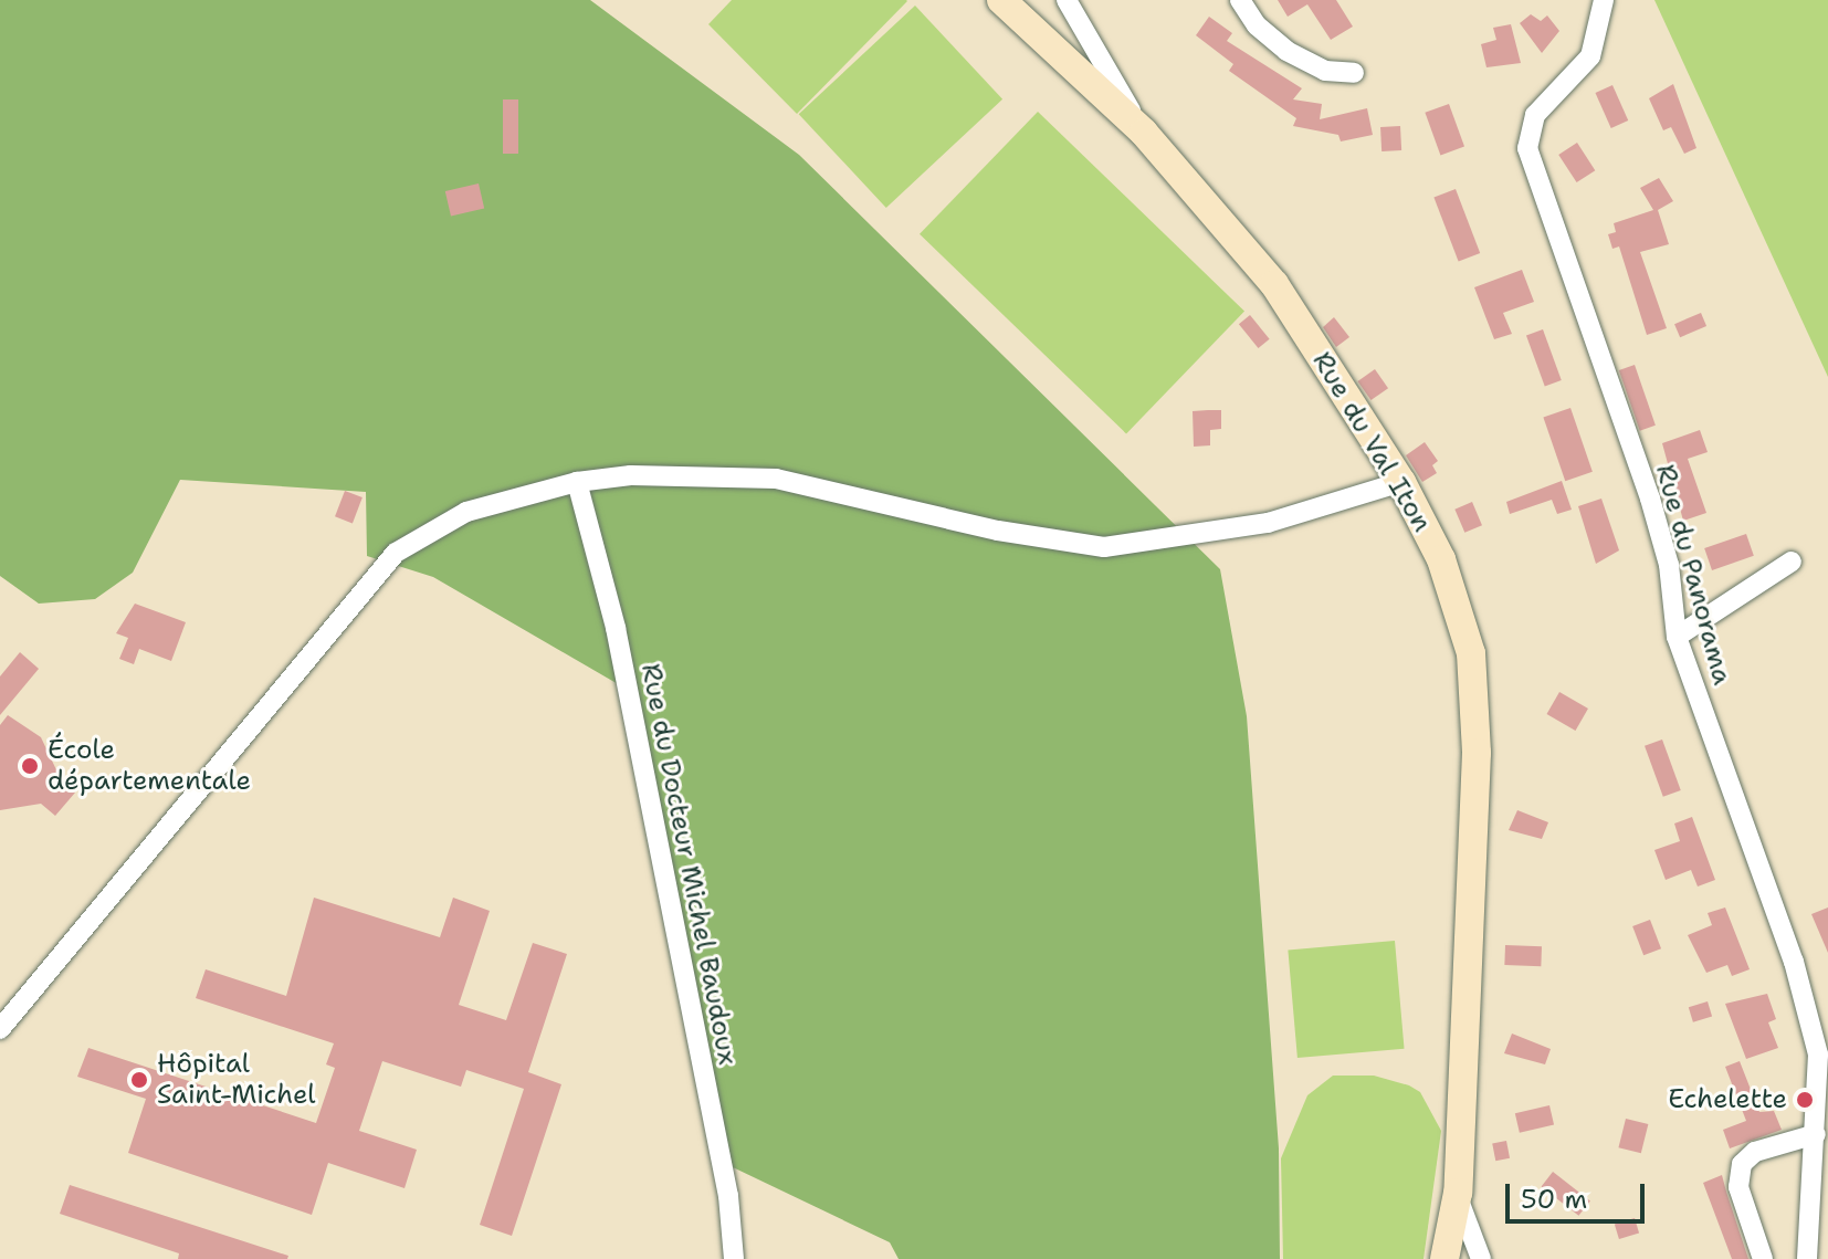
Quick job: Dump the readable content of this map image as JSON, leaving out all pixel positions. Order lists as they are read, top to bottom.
{
  "streets": {
    "street": ["Rue du Val Iton", "Rue du Panorama", "Rue du Docteur Michel Baudoux"]
  },
  "places": ["École départementale", "Hôpital Saint-Michel", "Echelette"],
  "scale_bar": "50 m"
}
